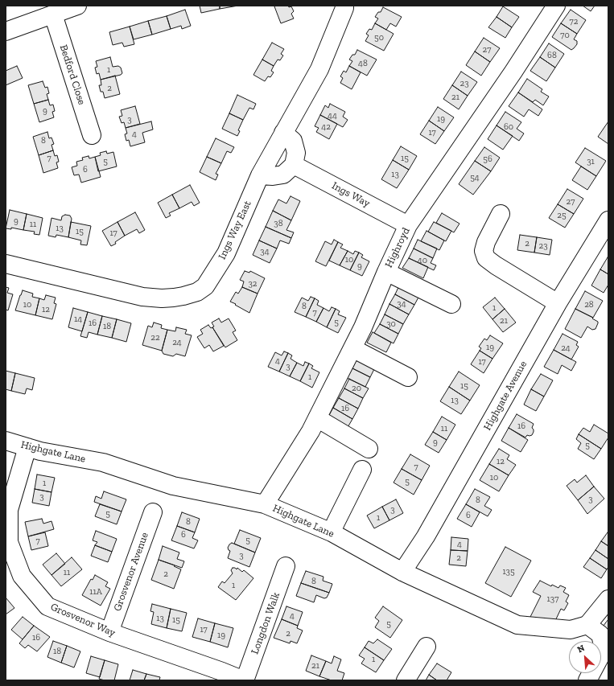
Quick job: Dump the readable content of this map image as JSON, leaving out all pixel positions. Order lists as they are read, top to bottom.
{
  "streets": {
    "street": [
      "Bedford Close",
      "Ings Way",
      "Ings Way East",
      "Highroyd",
      "Highgate Avenue",
      "Highgate Lane",
      "Grosvenor Avenue",
      "Grosvenor Way",
      "Longdon Walk"
    ]
  },
  "crossings": [
    ["Ings Way", "Highroyd"],
    ["Highroyd", "Highgate Lane"],
    ["Highgate Avenue", "Highgate Lane"],
    ["Highgate Lane", "Grosvenor Way"],
    ["Grosvenor Avenue", "Grosvenor Way"],
    ["Grosvenor Way", "Longdon Walk"]
  ],
  "house_numbers": [
    "72",
    "70",
    "50",
    "27",
    "68",
    "48",
    "1",
    "23",
    "2",
    "21",
    "9",
    "44",
    "19",
    "3",
    "42",
    "60",
    "17",
    "4",
    "8",
    "7",
    "15",
    "56",
    "5",
    "31",
    "6",
    "13",
    "54",
    "27",
    "25",
    "9",
    "38",
    "11",
    "13",
    "15",
    "17",
    "2",
    "23",
    "34",
    "10",
    "40",
    "9",
    "32",
    "34",
    "10",
    "28",
    "8",
    "1",
    "12",
    "7",
    "14",
    "21",
    "5",
    "16",
    "30",
    "18",
    "22",
    "24",
    "19",
    "24",
    "4",
    "17",
    "3",
    "1",
    "15",
    "20",
    "13",
    "16",
    "16",
    "11",
    "9",
    "5",
    "12",
    "7",
    "10",
    "5",
    "1",
    "3",
    "3",
    "8",
    "3",
    "5",
    "6",
    "1",
    "8",
    "6",
    "5",
    "7",
    "4",
    "3",
    "2",
    "135",
    "11",
    "2",
    "8",
    "1",
    "11A",
    "137",
    "4",
    "13",
    "15",
    "5",
    "17",
    "2",
    "19",
    "16",
    "18",
    "1",
    "21"
  ],
  "north": "top left"
}
